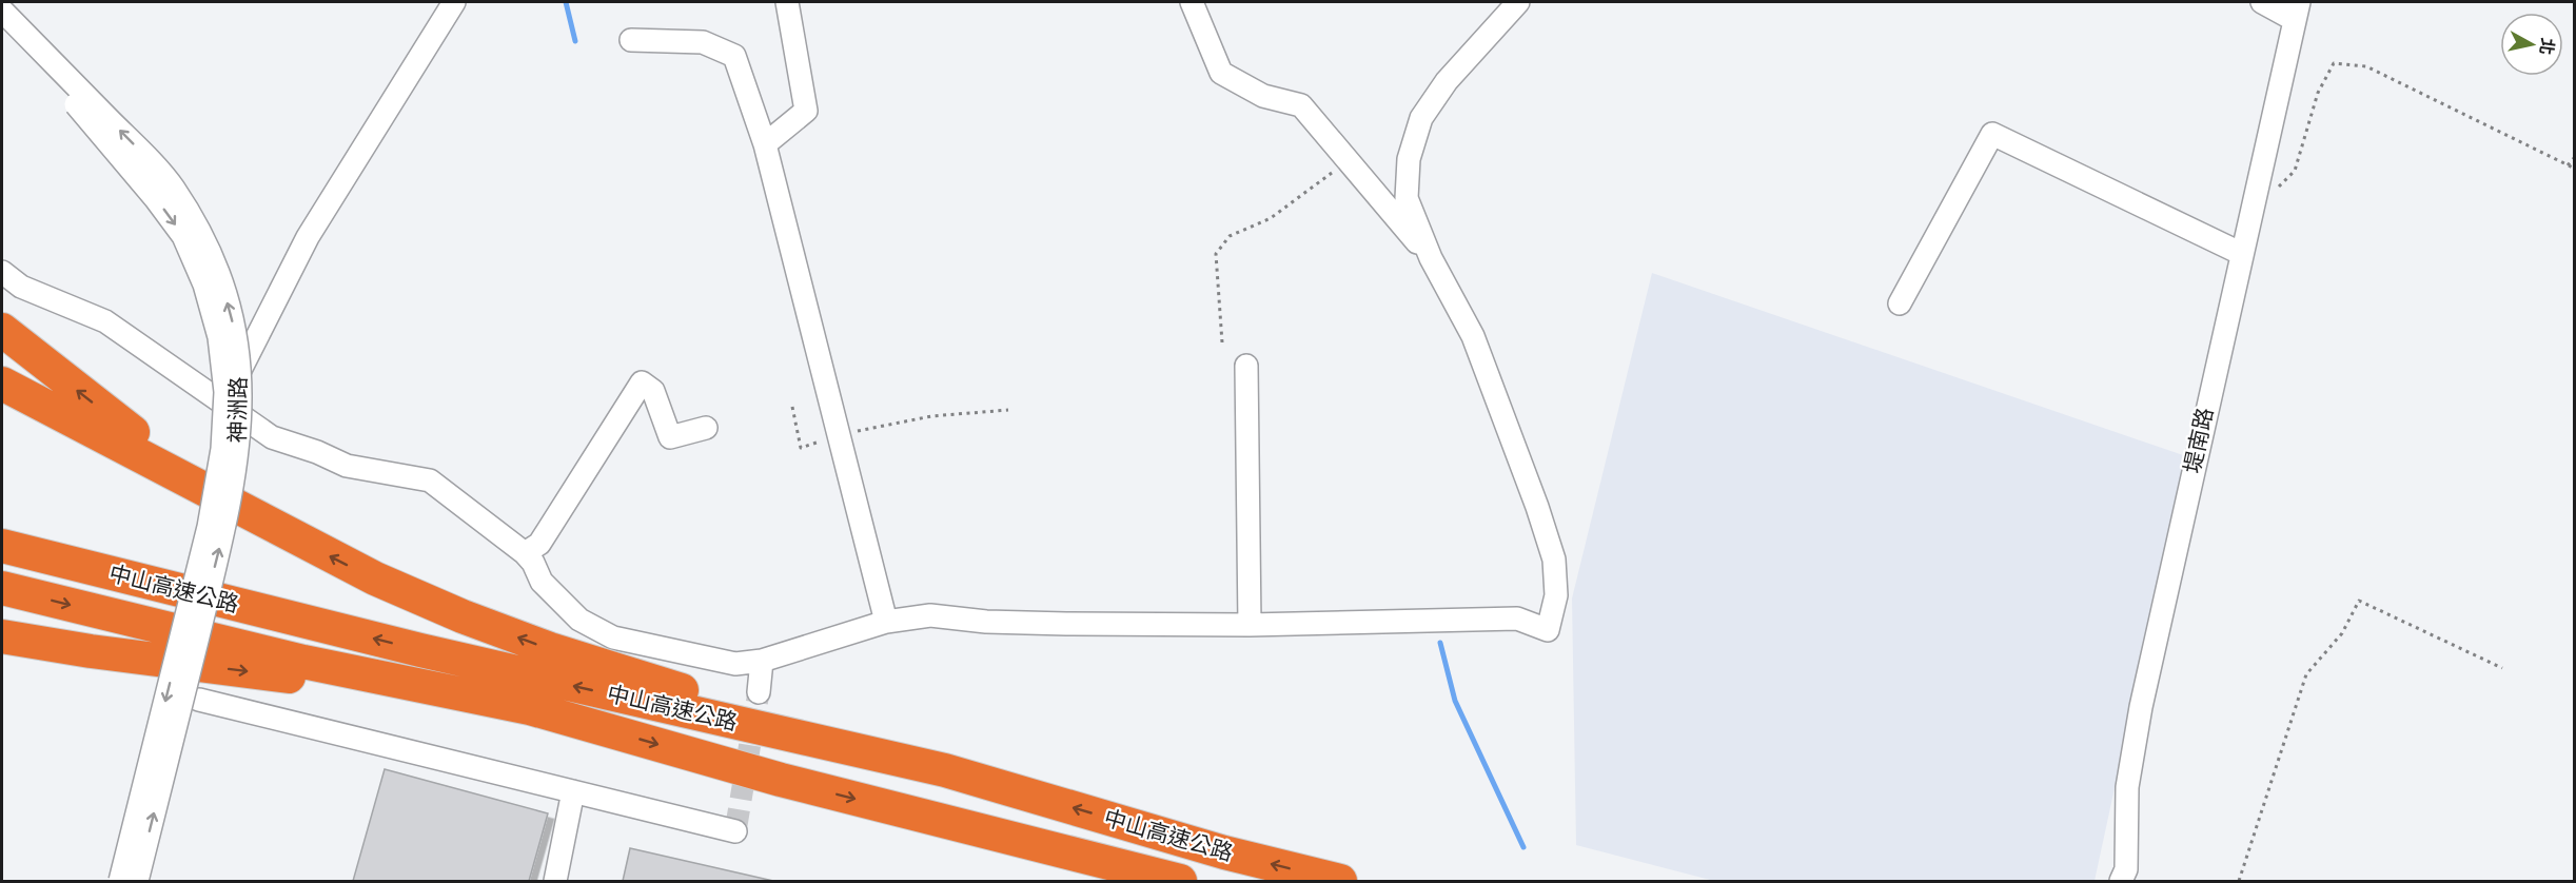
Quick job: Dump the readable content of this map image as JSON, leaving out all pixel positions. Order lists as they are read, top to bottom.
{
  "streets": {
    "highway": ["中山高速公路"],
    "street": ["神洲路", "堤南路"]
  },
  "north": "right"
}
